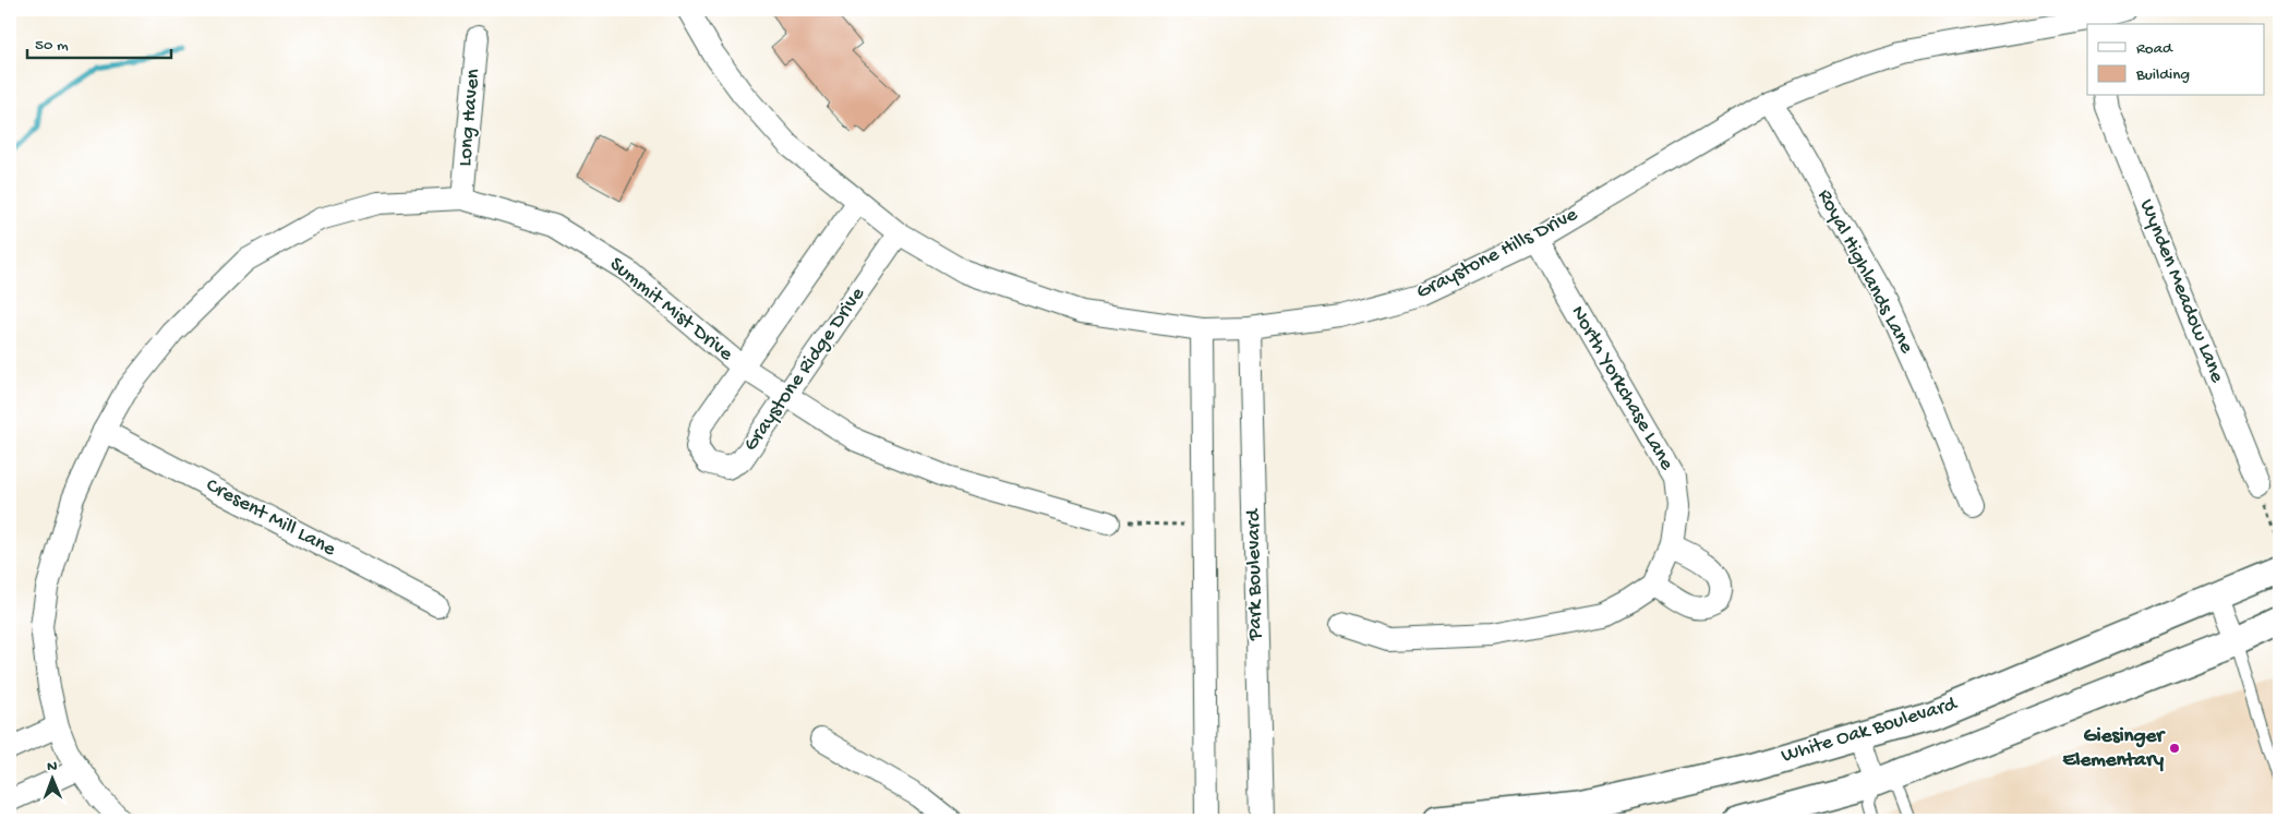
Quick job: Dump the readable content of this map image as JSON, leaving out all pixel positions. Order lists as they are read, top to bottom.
{
  "streets": {
    "street": [
      "Long Haven",
      "Graystone Hills Drive",
      "Royal Highlands Lane",
      "Wynden Meadow Lane",
      "Summit Mist Drive",
      "Graystone Ridge Drive",
      "North Yorkchase Lane",
      "Cresent Mill Lane",
      "Park Boulevard",
      "White Oak Boulevard"
    ]
  },
  "crossings": [
    ["Long Haven", "Summit Mist Drive"],
    ["Graystone Hills Drive", "Royal Highlands Lane"],
    ["Graystone Hills Drive", "Graystone Ridge Drive"],
    ["Graystone Hills Drive", "North Yorkchase Lane"],
    ["Graystone Hills Drive", "Park Boulevard"],
    ["Summit Mist Drive", "Graystone Ridge Drive"],
    ["Summit Mist Drive", "Cresent Mill Lane"]
  ],
  "places": ["Giesinger Elementary"],
  "legend": ["Road", "Building"],
  "scale_bar": "50 m",
  "north": "top"
}
